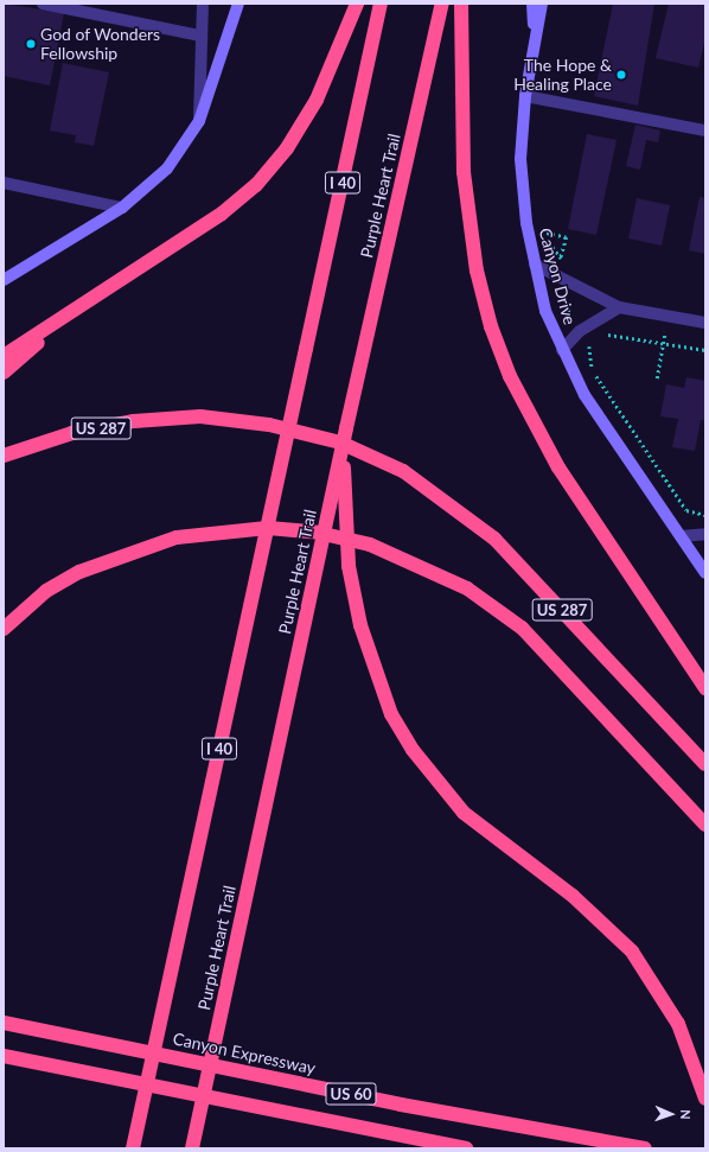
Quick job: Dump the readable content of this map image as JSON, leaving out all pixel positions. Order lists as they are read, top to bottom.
{
  "streets": {
    "highway": [
      "I 40",
      "Purple Heart Trail",
      "US 287",
      "Canyon Expressway",
      "US 60"
    ],
    "main road": ["Canyon Drive"]
  },
  "places": ["God of Wonders Fellowship", "The Hope & Healing Place"],
  "north": "right"
}
